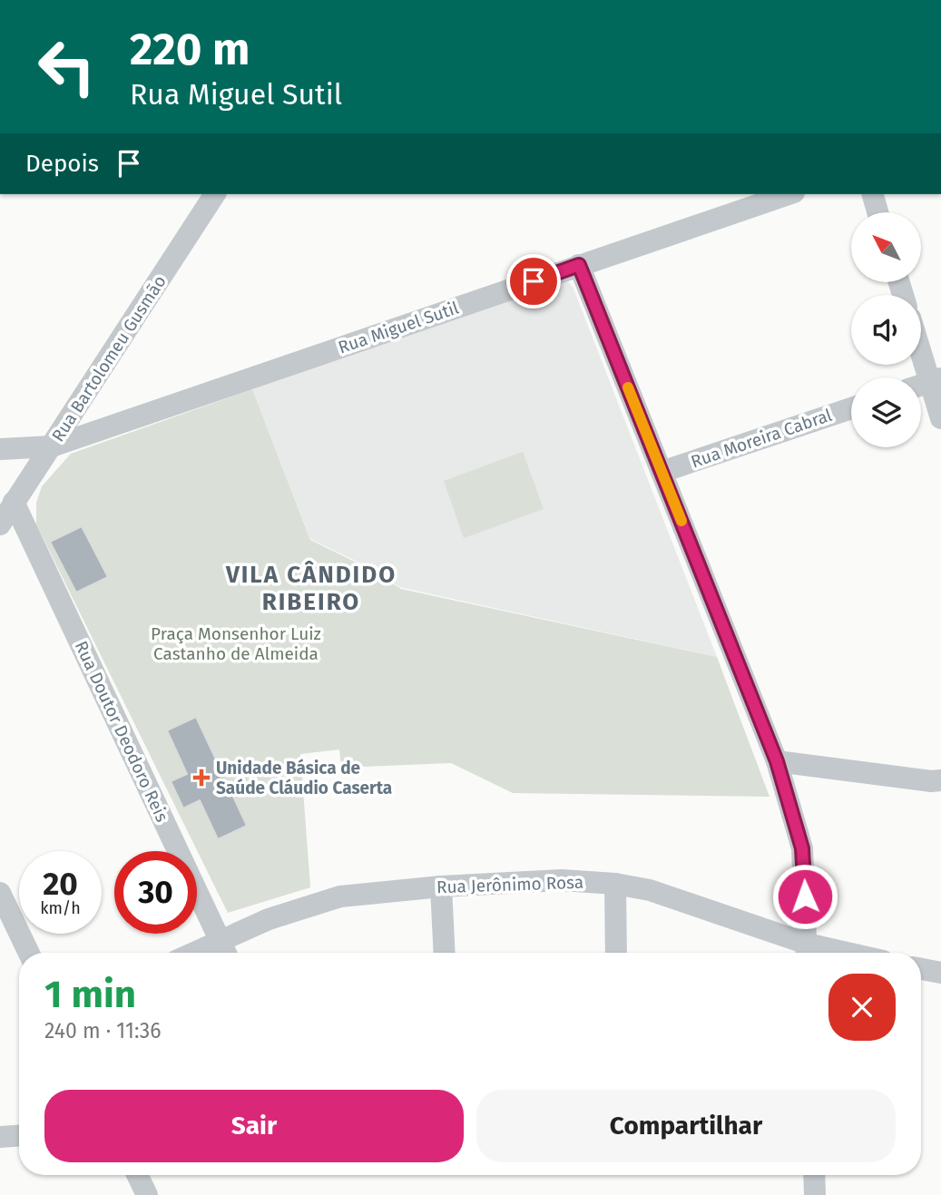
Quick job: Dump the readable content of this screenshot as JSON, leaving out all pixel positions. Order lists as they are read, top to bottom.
{
  "streets": {
    "street": [
      "Rua Miguel Sutil",
      "Rua Bartolomeu Gusmão",
      "Rua Moreira Cabral",
      "Rua Doutor Deodoro Reis",
      "Rua Jerônimo Rosa"
    ]
  },
  "crossings": [
    ["Rua Miguel Sutil", "Rua Bartolomeu Gusmão"],
    ["Rua Bartolomeu Gusmão", "Rua Doutor Deodoro Reis"],
    ["Rua Doutor Deodoro Reis", "Rua Jerônimo Rosa"]
  ],
  "districts": ["VILA CÂNDIDO RIBEIRO"],
  "parks": ["Praça Monsenhor Luiz Castanho de Almeida"],
  "places": {
    "health": ["Unidade Básica de Saúde Cláudio Caserta"]
  },
  "north": "top left",
  "page": {
    "turn": ["220 m", "Rua Miguel Sutil"],
    "then": "Depois",
    "speed": "20 km/h",
    "limit": "30",
    "heading": ["1 min", "240 m · 11:36"],
    "buttons": ["Sair", "Compartilhar"]
  }
}
